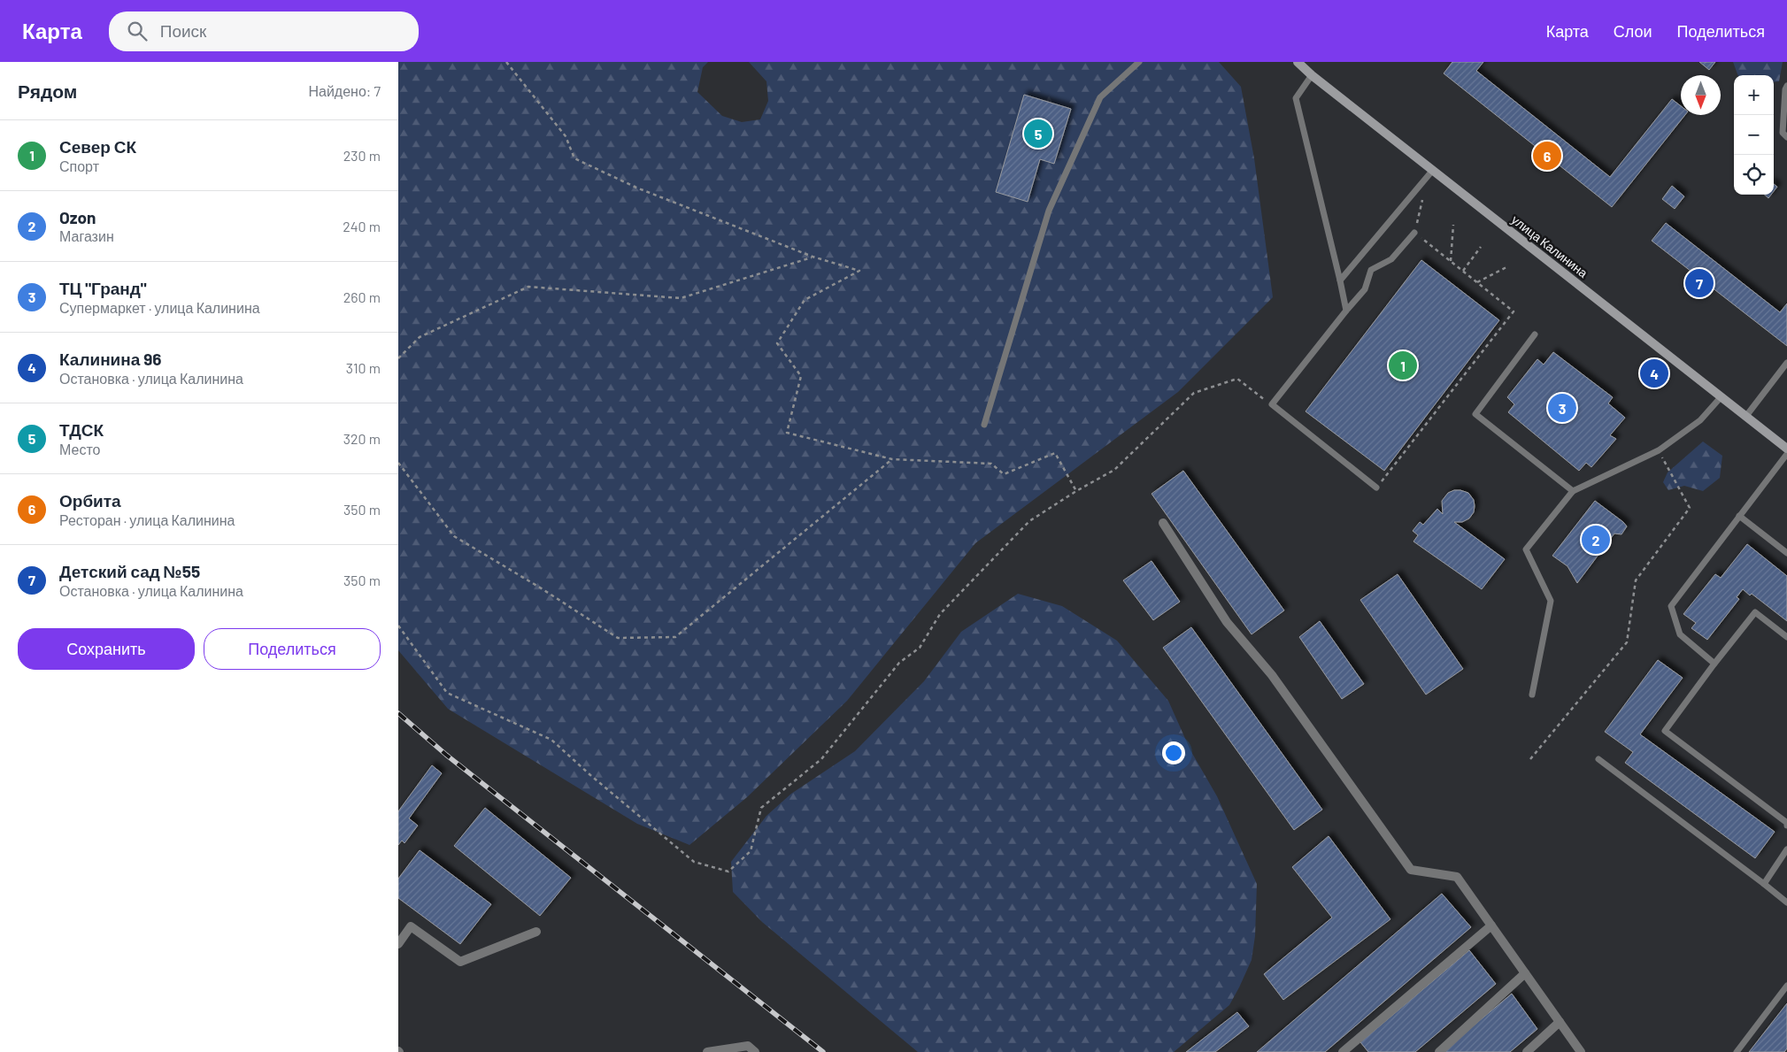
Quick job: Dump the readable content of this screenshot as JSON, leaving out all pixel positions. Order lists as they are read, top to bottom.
{
  "streets": {
    "main road": ["улица Калинина"]
  },
  "north": "bottom",
  "page": {
    "header": "Карта",
    "search": "Поиск",
    "nav": ["Карта", "Слои", "Поделиться"],
    "heading": ["Рядом", "Найдено: 7"],
    "map_buttons": ["+", "−"],
    "pins": [
      "5",
      "6",
      "7",
      "1",
      "4",
      "3",
      "2"
    ],
    "list": [
      {
        "mark": "1",
        "name": "Север СК",
        "note": "Спорт",
        "value": "230 m"
      },
      {
        "mark": "2",
        "name": "Ozon",
        "note": "Магазин",
        "value": "240 m"
      },
      {
        "mark": "3",
        "name": "ТЦ \"Гранд\"",
        "note": "Супермаркет · улица Калинина",
        "value": "260 m"
      },
      {
        "mark": "4",
        "name": "Калинина 96",
        "note": "Остановка · улица Калинина",
        "value": "310 m"
      },
      {
        "mark": "5",
        "name": "ТДСК",
        "note": "Место",
        "value": "320 m"
      },
      {
        "mark": "6",
        "name": "Орбита",
        "note": "Ресторан · улица Калинина",
        "value": "350 m"
      },
      {
        "mark": "7",
        "name": "Детский сад №55",
        "note": "Остановка · улица Калинина",
        "value": "350 m"
      }
    ],
    "buttons": ["Сохранить", "Поделиться"]
  }
}
